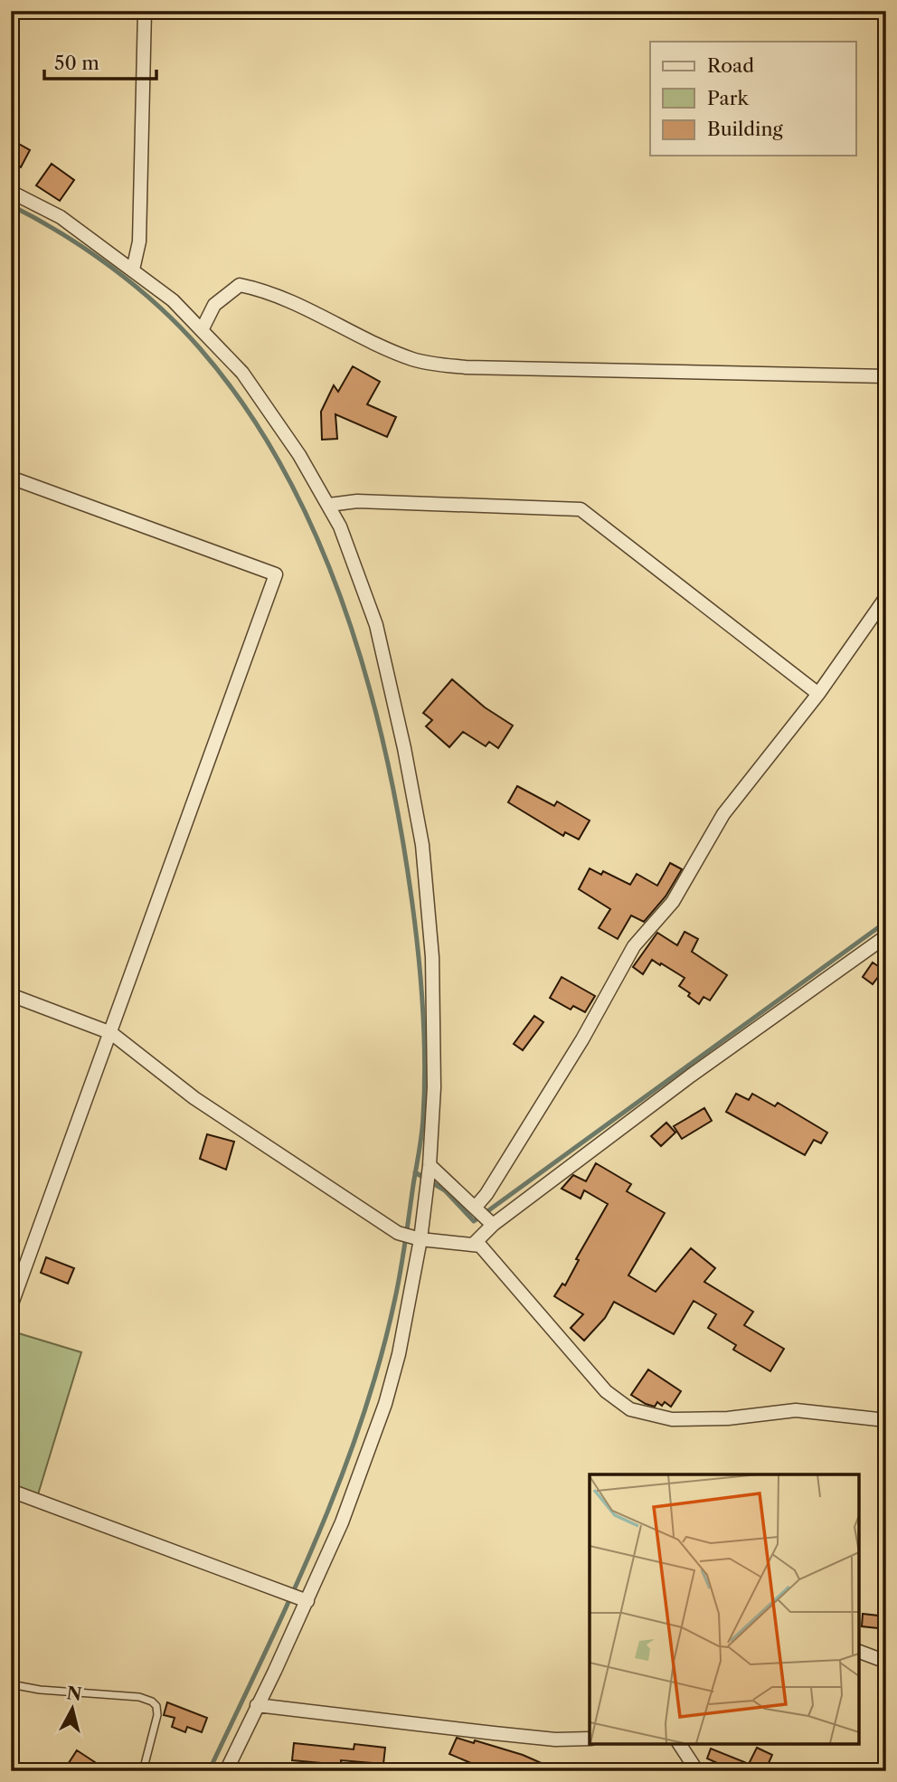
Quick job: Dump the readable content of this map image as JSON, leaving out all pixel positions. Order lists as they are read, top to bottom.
{
  "legend": ["Road", "Park", "Building"],
  "scale_bar": "50 m",
  "north": "top"
}
